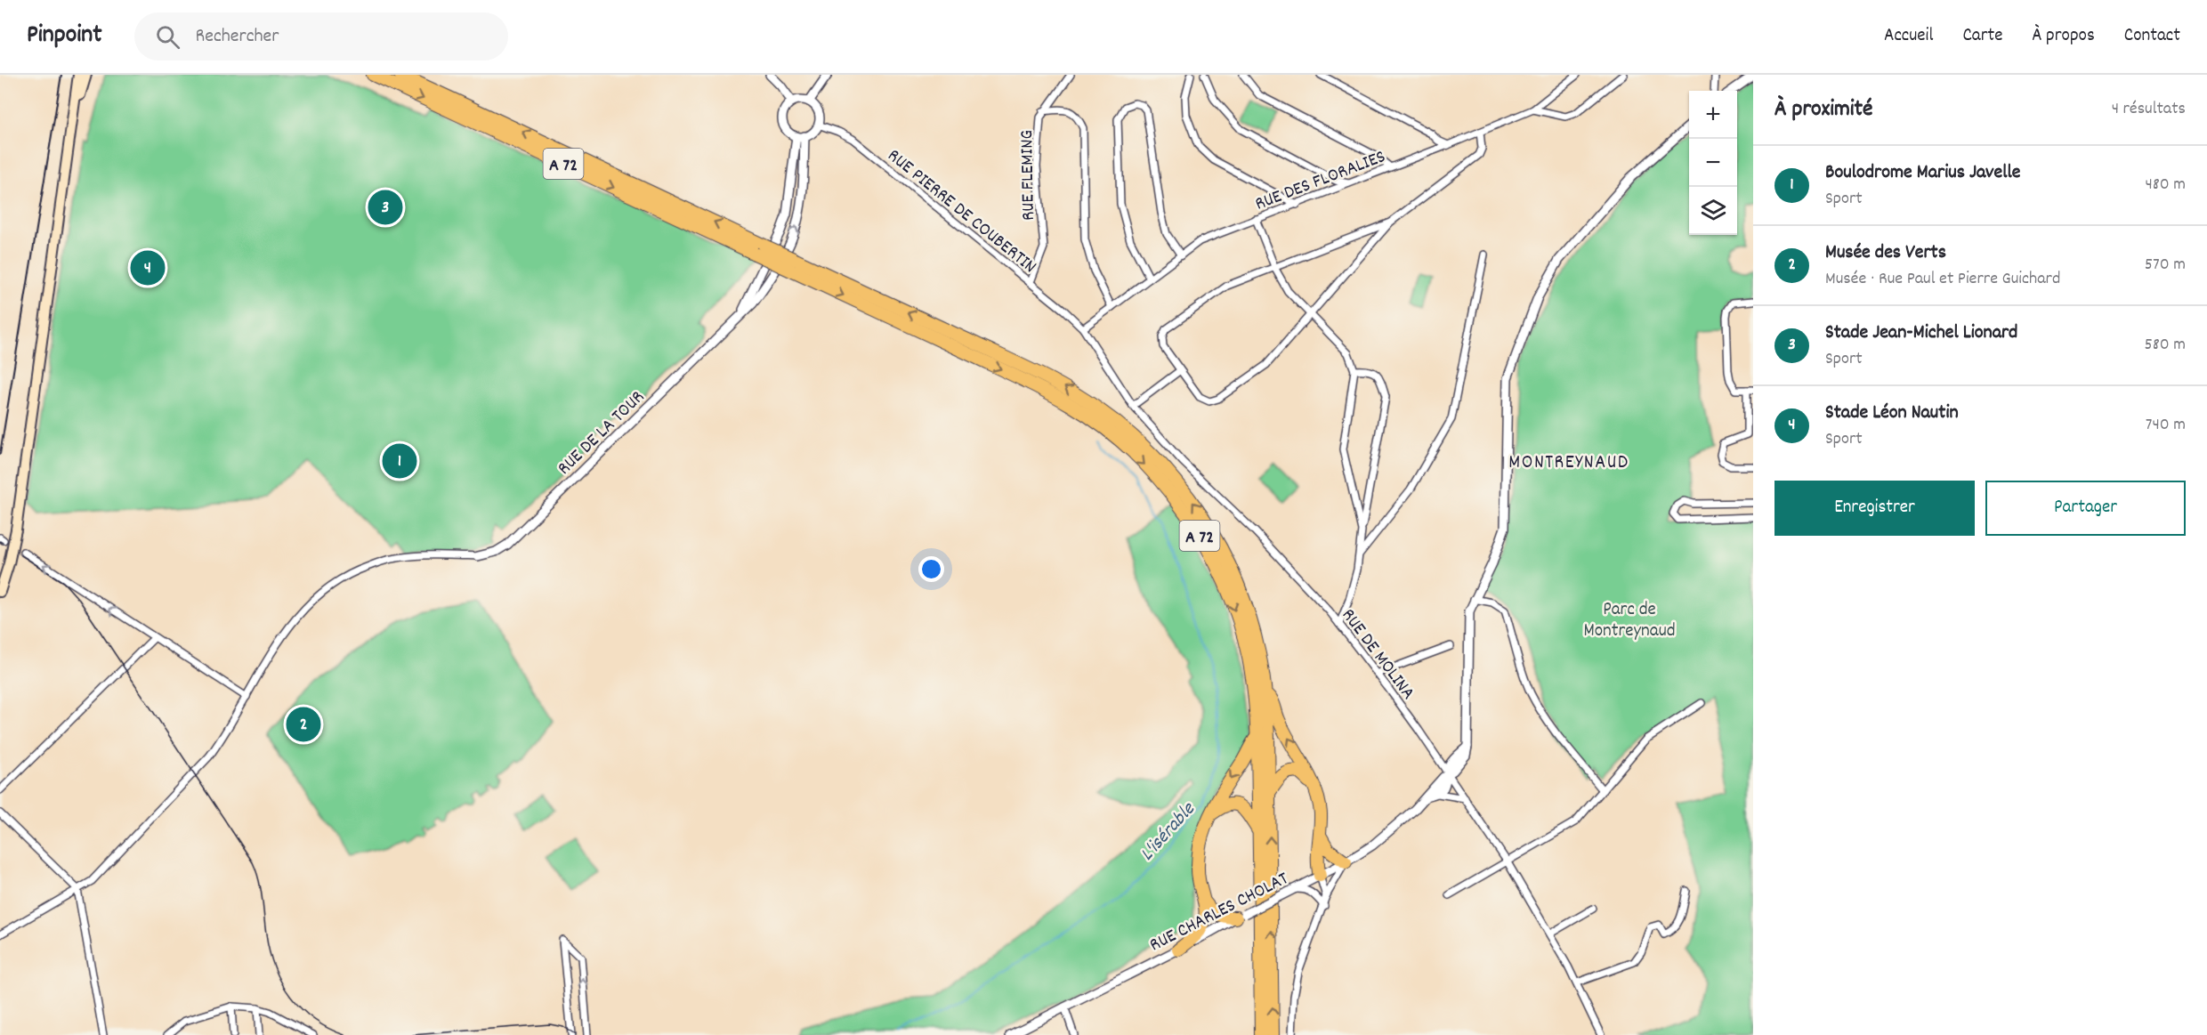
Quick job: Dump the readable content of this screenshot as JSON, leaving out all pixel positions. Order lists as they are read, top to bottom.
{
  "streets": {
    "highway": ["A 72"],
    "street": [
      "RUE FLEMING",
      "RUE DES FLORALIES",
      "RUE PIERRE DE COUBERTIN",
      "RUE DE LA TOUR",
      "RUE DE MOLINA",
      "RUE CHARLES CHOLAT"
    ]
  },
  "crossings": [
    ["RUE FLEMING", "RUE PIERRE DE COUBERTIN"],
    ["RUE DES FLORALIES", "RUE PIERRE DE COUBERTIN"],
    ["RUE DES FLORALIES", "RUE DE MOLINA"],
    ["RUE PIERRE DE COUBERTIN", "RUE DE LA TOUR"],
    ["RUE PIERRE DE COUBERTIN", "RUE DE MOLINA"],
    ["RUE DE MOLINA", "RUE CHARLES CHOLAT"]
  ],
  "districts": ["MONTREYNAUD"],
  "water": ["L'isérable"],
  "parks": ["Parc de Montreynaud"],
  "page": {
    "header": "Pinpoint",
    "search": "Rechercher",
    "nav": [
      "Accueil",
      "Carte",
      "À propos",
      "Contact"
    ],
    "heading": ["À proximité", "4 résultats"],
    "map_buttons": ["+", "−"],
    "list": [
      {
        "mark": "1",
        "name": "Boulodrome Marius Javelle",
        "note": "Sport",
        "value": "480 m"
      },
      {
        "mark": "2",
        "name": "Musée des Verts",
        "note": "Musée · Rue Paul et Pierre Guichard",
        "value": "570 m"
      },
      {
        "mark": "3",
        "name": "Stade Jean-Michel Lionard",
        "note": "Sport",
        "value": "580 m"
      },
      {
        "mark": "4",
        "name": "Stade Léon Nautin",
        "note": "Sport",
        "value": "740 m"
      }
    ],
    "pins": [
      "3",
      "4",
      "1",
      "2"
    ],
    "buttons": ["Enregistrer", "Partager"]
  }
}
